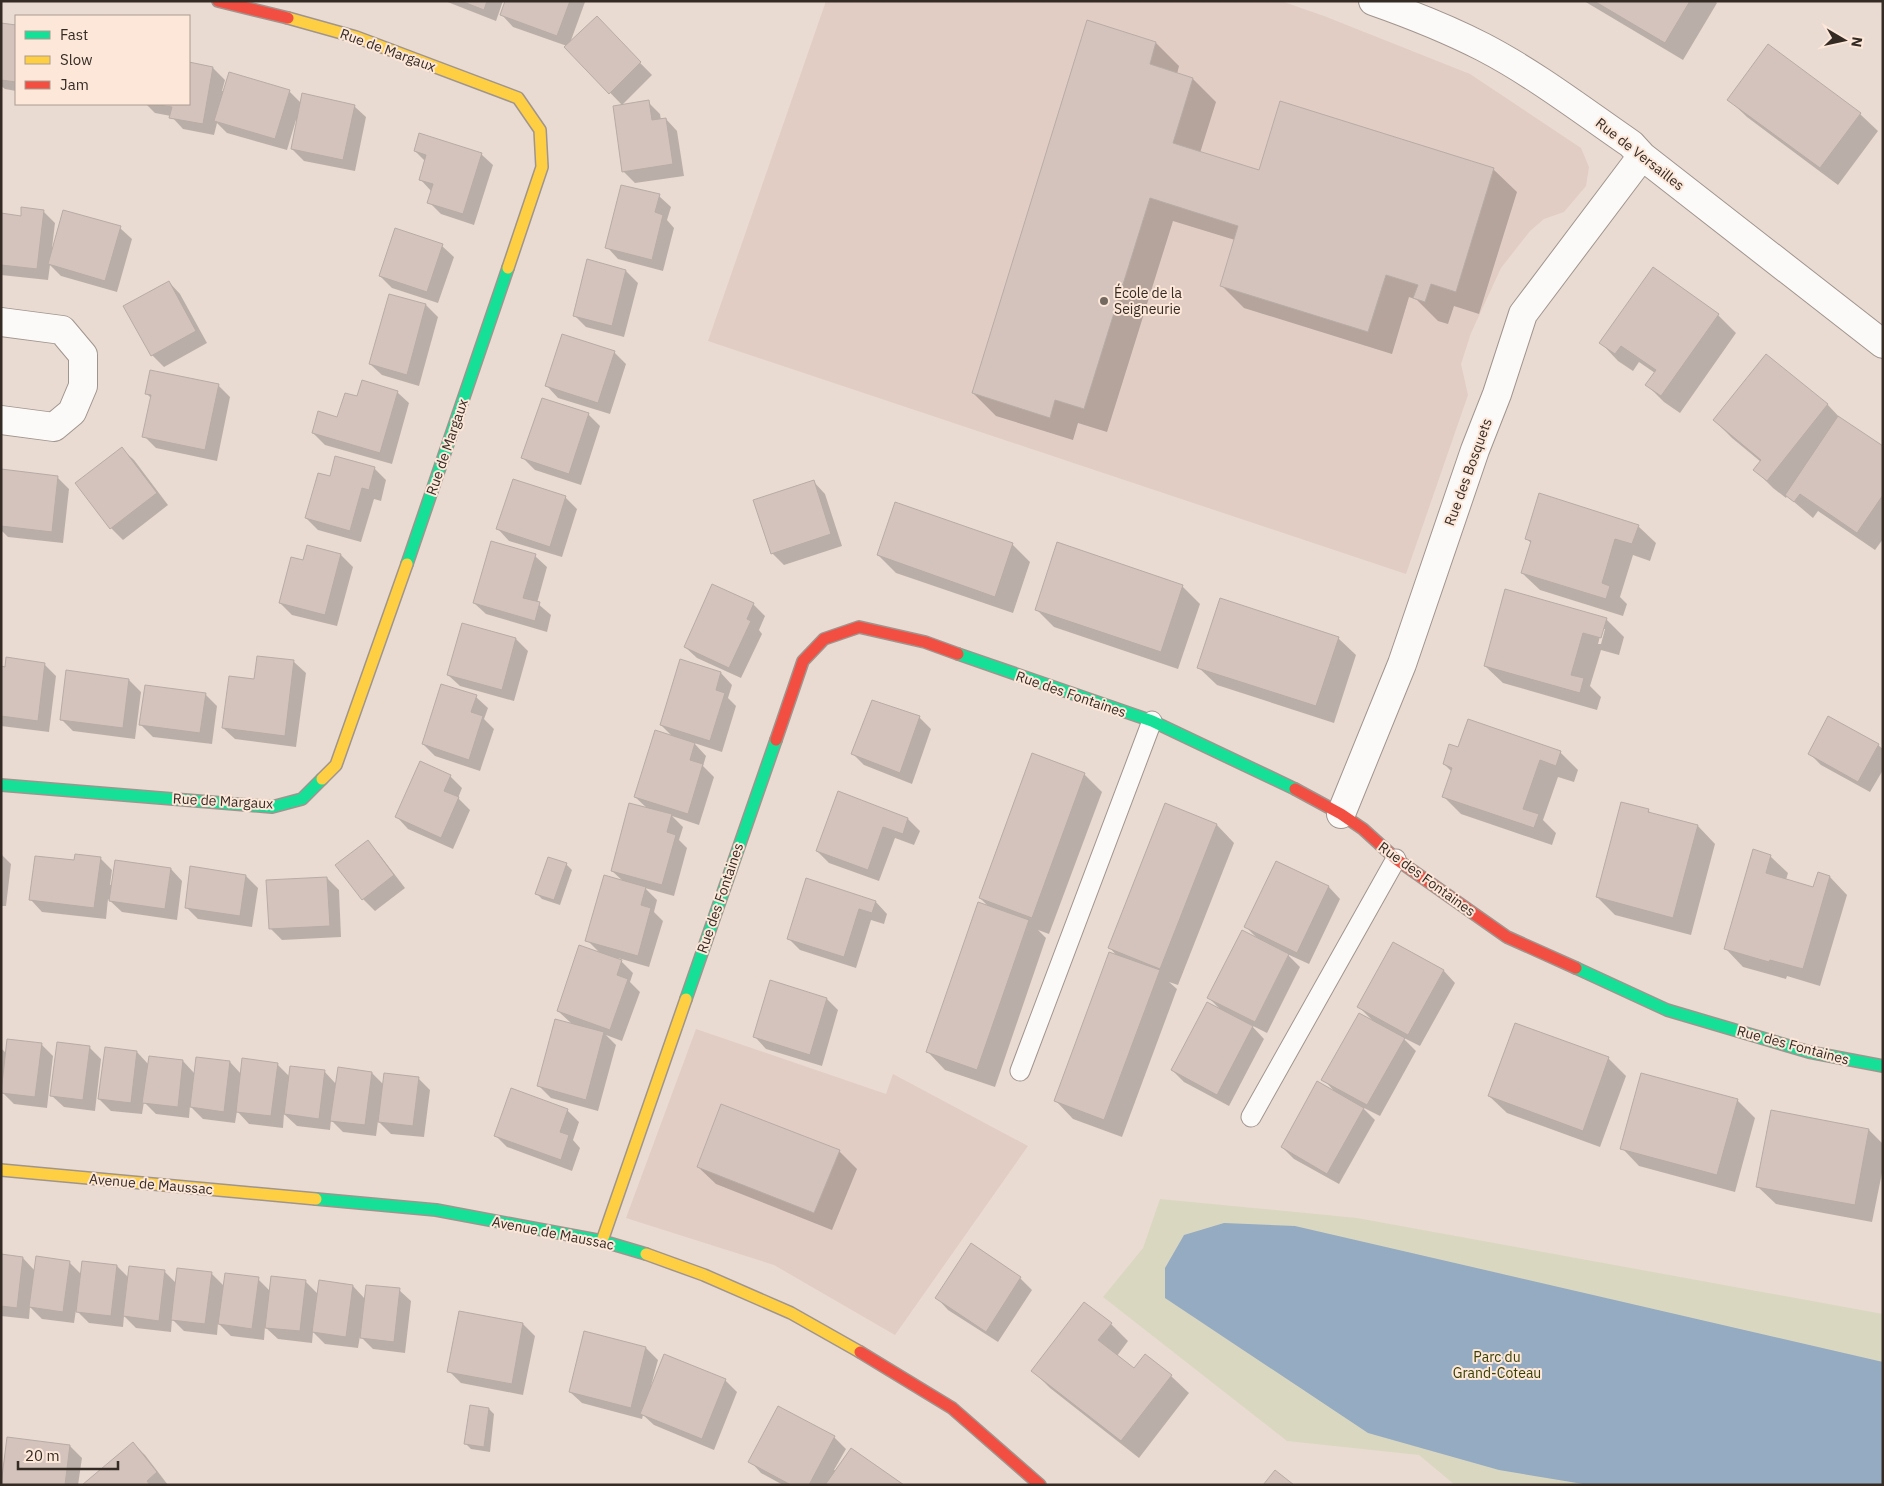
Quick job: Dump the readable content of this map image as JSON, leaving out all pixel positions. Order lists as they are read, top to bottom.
{
  "streets": {
    "street": [
      "Rue de Margaux",
      "Rue de Versailles",
      "Rue des Bosquets",
      "Rue des Fontaines",
      "Avenue de Maussac"
    ]
  },
  "crossings": [
    ["Rue de Versailles", "Rue des Bosquets"],
    ["Rue des Bosquets", "Rue des Fontaines"],
    ["Rue des Fontaines", "Avenue de Maussac"]
  ],
  "parks": ["Parc du Grand-Coteau"],
  "places": ["École de la Seigneurie"],
  "legend": ["Fast", "Slow", "Jam"],
  "scale_bar": "20 m",
  "north": "right"
}
